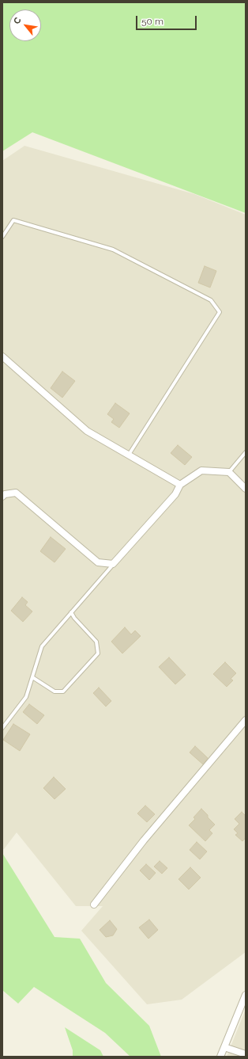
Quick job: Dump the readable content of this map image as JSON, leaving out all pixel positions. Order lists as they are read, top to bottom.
{
  "scale_bar": "50 m",
  "north": "top left"
}
